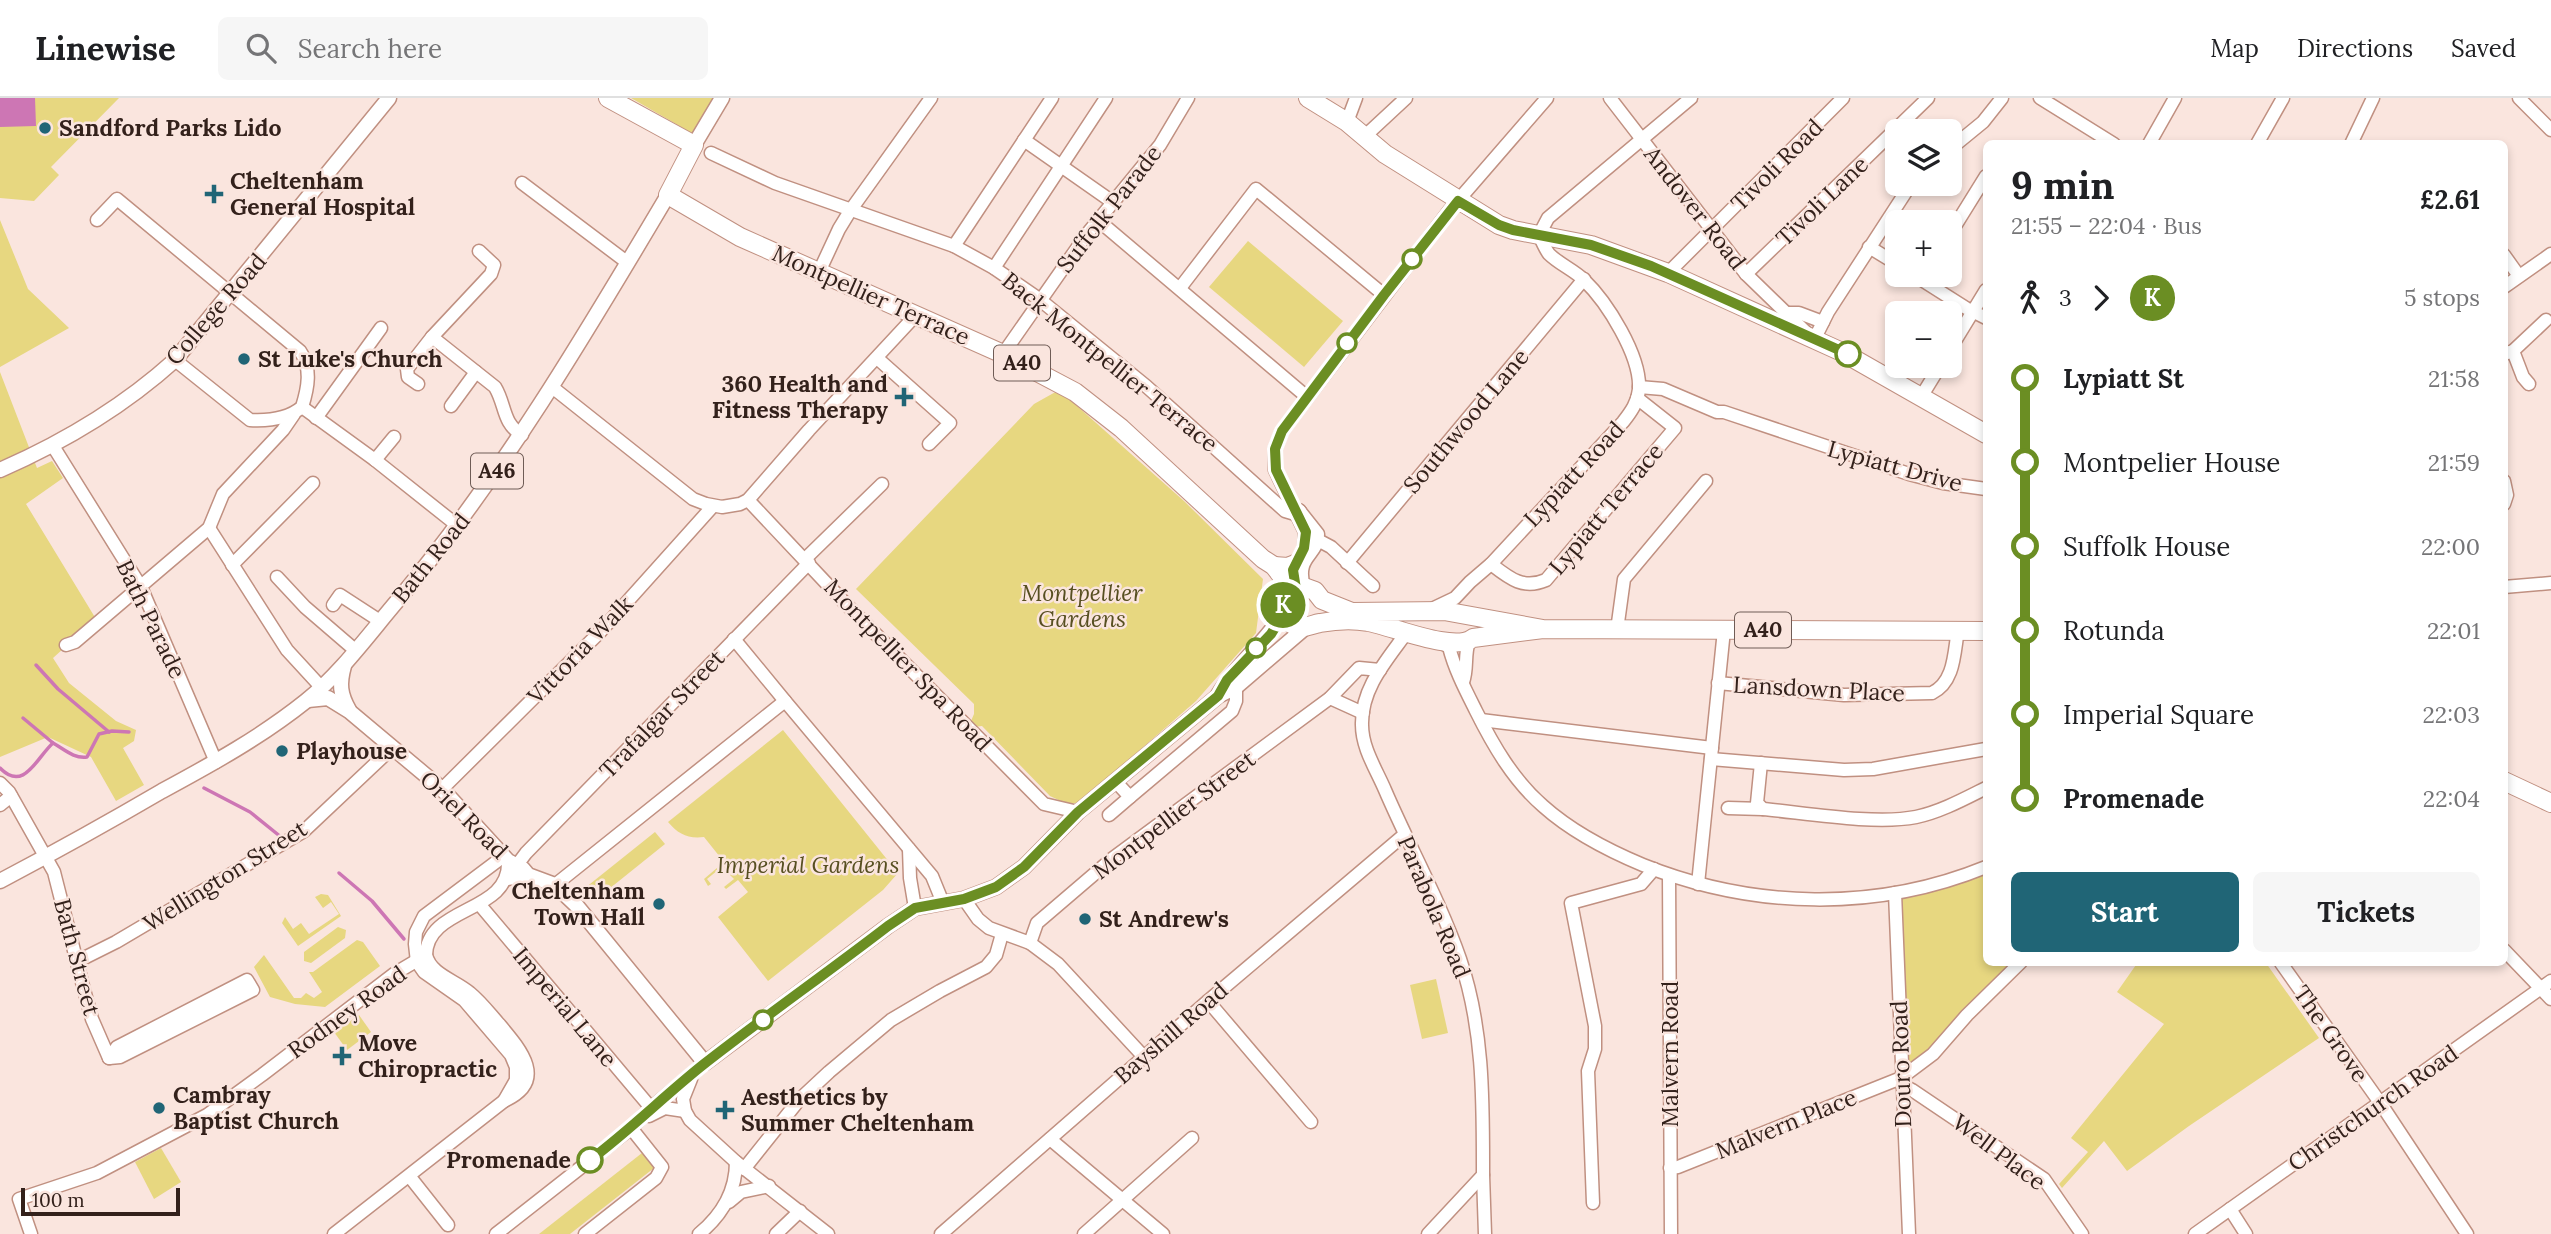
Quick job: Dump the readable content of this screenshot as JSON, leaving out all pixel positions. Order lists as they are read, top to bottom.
{
  "streets": {
    "highway": [
      "Andover Road",
      "Montpellier Terrace",
      "A40",
      "A46",
      "Bath Road"
    ],
    "main road": ["College Road", "Oriel Road"],
    "street": [
      "Tivoli Road",
      "Tivoli Lane",
      "Suffolk Parade",
      "Back Montpellier Terrace",
      "Southwood Lane",
      "Lypiatt Drive",
      "Lypiatt Road",
      "Lypiatt Terrace",
      "Bath Parade",
      "Vittoria Walk",
      "Montpellier Spa Road",
      "Lansdown Place",
      "Trafalgar Street",
      "Montpellier Street",
      "Wellington Street",
      "Parabola Road",
      "Bath Street",
      "Imperial Lane",
      "Rodney Road",
      "Bayshill Road",
      "The Grove",
      "Malvern Road",
      "Douro Road",
      "Christchurch Road",
      "Malvern Place",
      "Well Place"
    ]
  },
  "crossings": [
    ["Tivoli Road", "Andover Road"],
    ["Tivoli Lane", "Andover Road"],
    ["Suffolk Parade", "Montpellier Terrace"],
    ["Suffolk Parade", "Back Montpellier Terrace"],
    ["Montpellier Terrace", "A40"],
    ["Montpellier Terrace", "Bath Road"],
    ["College Road", "Bath Parade"],
    ["Back Montpellier Terrace", "Bath Road"],
    ["A40", "Lypiatt Road"],
    ["A40", "Lansdown Place"],
    ["A40", "Parabola Road"],
    ["Lypiatt Drive", "Lypiatt Road"],
    ["Lypiatt Drive", "Lypiatt Terrace"],
    ["Lypiatt Road", "Lypiatt Terrace"],
    ["Bath Road", "Bath Parade"],
    ["Bath Road", "Oriel Road"],
    ["Bath Road", "Bath Street"],
    ["Vittoria Walk", "Oriel Road"],
    ["Montpellier Spa Road", "Trafalgar Street"],
    ["Trafalgar Street", "Oriel Road"],
    ["Trafalgar Street", "Rodney Road"],
    ["Oriel Road", "Wellington Street"],
    ["Oriel Road", "Rodney Road"],
    ["Montpellier Street", "Parabola Road"],
    ["Wellington Street", "Bath Street"],
    ["Parabola Road", "Bayshill Road"],
    ["Imperial Lane", "Rodney Road"],
    ["The Grove", "Christchurch Road"],
    ["Malvern Road", "Malvern Place"],
    ["Douro Road", "Malvern Place"],
    ["Douro Road", "Well Place"],
    ["Malvern Place", "Well Place"]
  ],
  "parks": ["Montpellier Gardens", "Imperial Gardens"],
  "places": {
    "other": [
      "Sandford Parks Lido",
      "St Luke's Church",
      "Playhouse",
      "Cheltenham Town Hall",
      "St Andrew's",
      "Cambray Baptist Church",
      "Promenade"
    ],
    "health": [
      "Cheltenham General Hospital",
      "360 Health and Fitness Therapy",
      "Move Chiropractic",
      "Aesthetics by Summer Cheltenham"
    ]
  },
  "lines": ["bus line K"],
  "scale_bar": "100 m",
  "page": {
    "header": "Linewise",
    "search": "Search here",
    "nav": ["Map", "Directions", "Saved"],
    "on_map": "K",
    "map_buttons": ["+", "−"],
    "heading": ["9 min", "21:55 – 22:04 · Bus", "£2.61"],
    "legs": ["3", "K", "5 stops"],
    "list": [
      {
        "name": "Lypiatt St",
        "value": "21:58"
      },
      {
        "name": "Montpelier House",
        "value": "21:59"
      },
      {
        "name": "Suffolk House",
        "value": "22:00"
      },
      {
        "name": "Rotunda",
        "value": "22:01"
      },
      {
        "name": "Imperial Square",
        "value": "22:03"
      },
      {
        "name": "Promenade",
        "value": "22:04"
      }
    ],
    "buttons": ["Start", "Tickets"],
    "scale": "100 m"
  }
}
